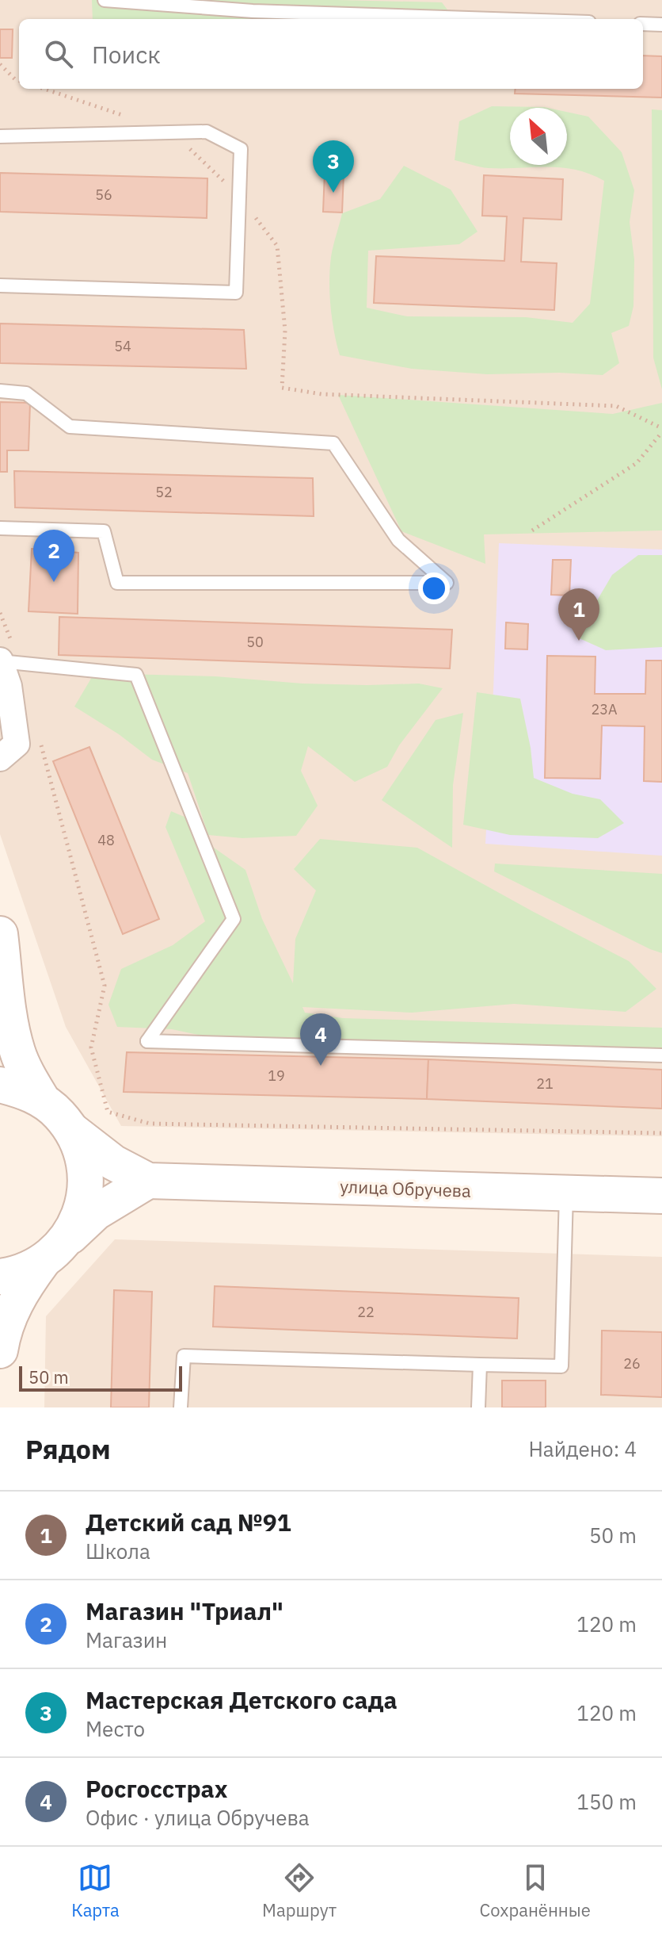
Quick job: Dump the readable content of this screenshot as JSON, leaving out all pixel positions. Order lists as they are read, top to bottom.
{
  "streets": {
    "main road": ["улица Обручева"]
  },
  "house_numbers": [
    "56",
    "54",
    "52",
    "50",
    "23А",
    "48",
    "19",
    "21",
    "22",
    "26"
  ],
  "scale_bar": "50 m",
  "north": "top left",
  "page": {
    "search": "Поиск",
    "pins": [
      "3",
      "2",
      "1",
      "4"
    ],
    "scale": "50 m",
    "heading": ["Рядом", "Найдено: 4"],
    "list": [
      {
        "mark": "1",
        "name": "Детский сад №91",
        "note": "Школа",
        "value": "50 m"
      },
      {
        "mark": "2",
        "name": "Магазин \"Триал\"",
        "note": "Магазин",
        "value": "120 m"
      },
      {
        "mark": "3",
        "name": "Мастерская Детского сада",
        "note": "Место",
        "value": "120 m"
      },
      {
        "mark": "4",
        "name": "Росгосстрах",
        "note": "Офис · улица Обручева",
        "value": "150 m"
      }
    ],
    "nav": ["Карта", "Маршрут", "Сохранённые"]
  }
}
